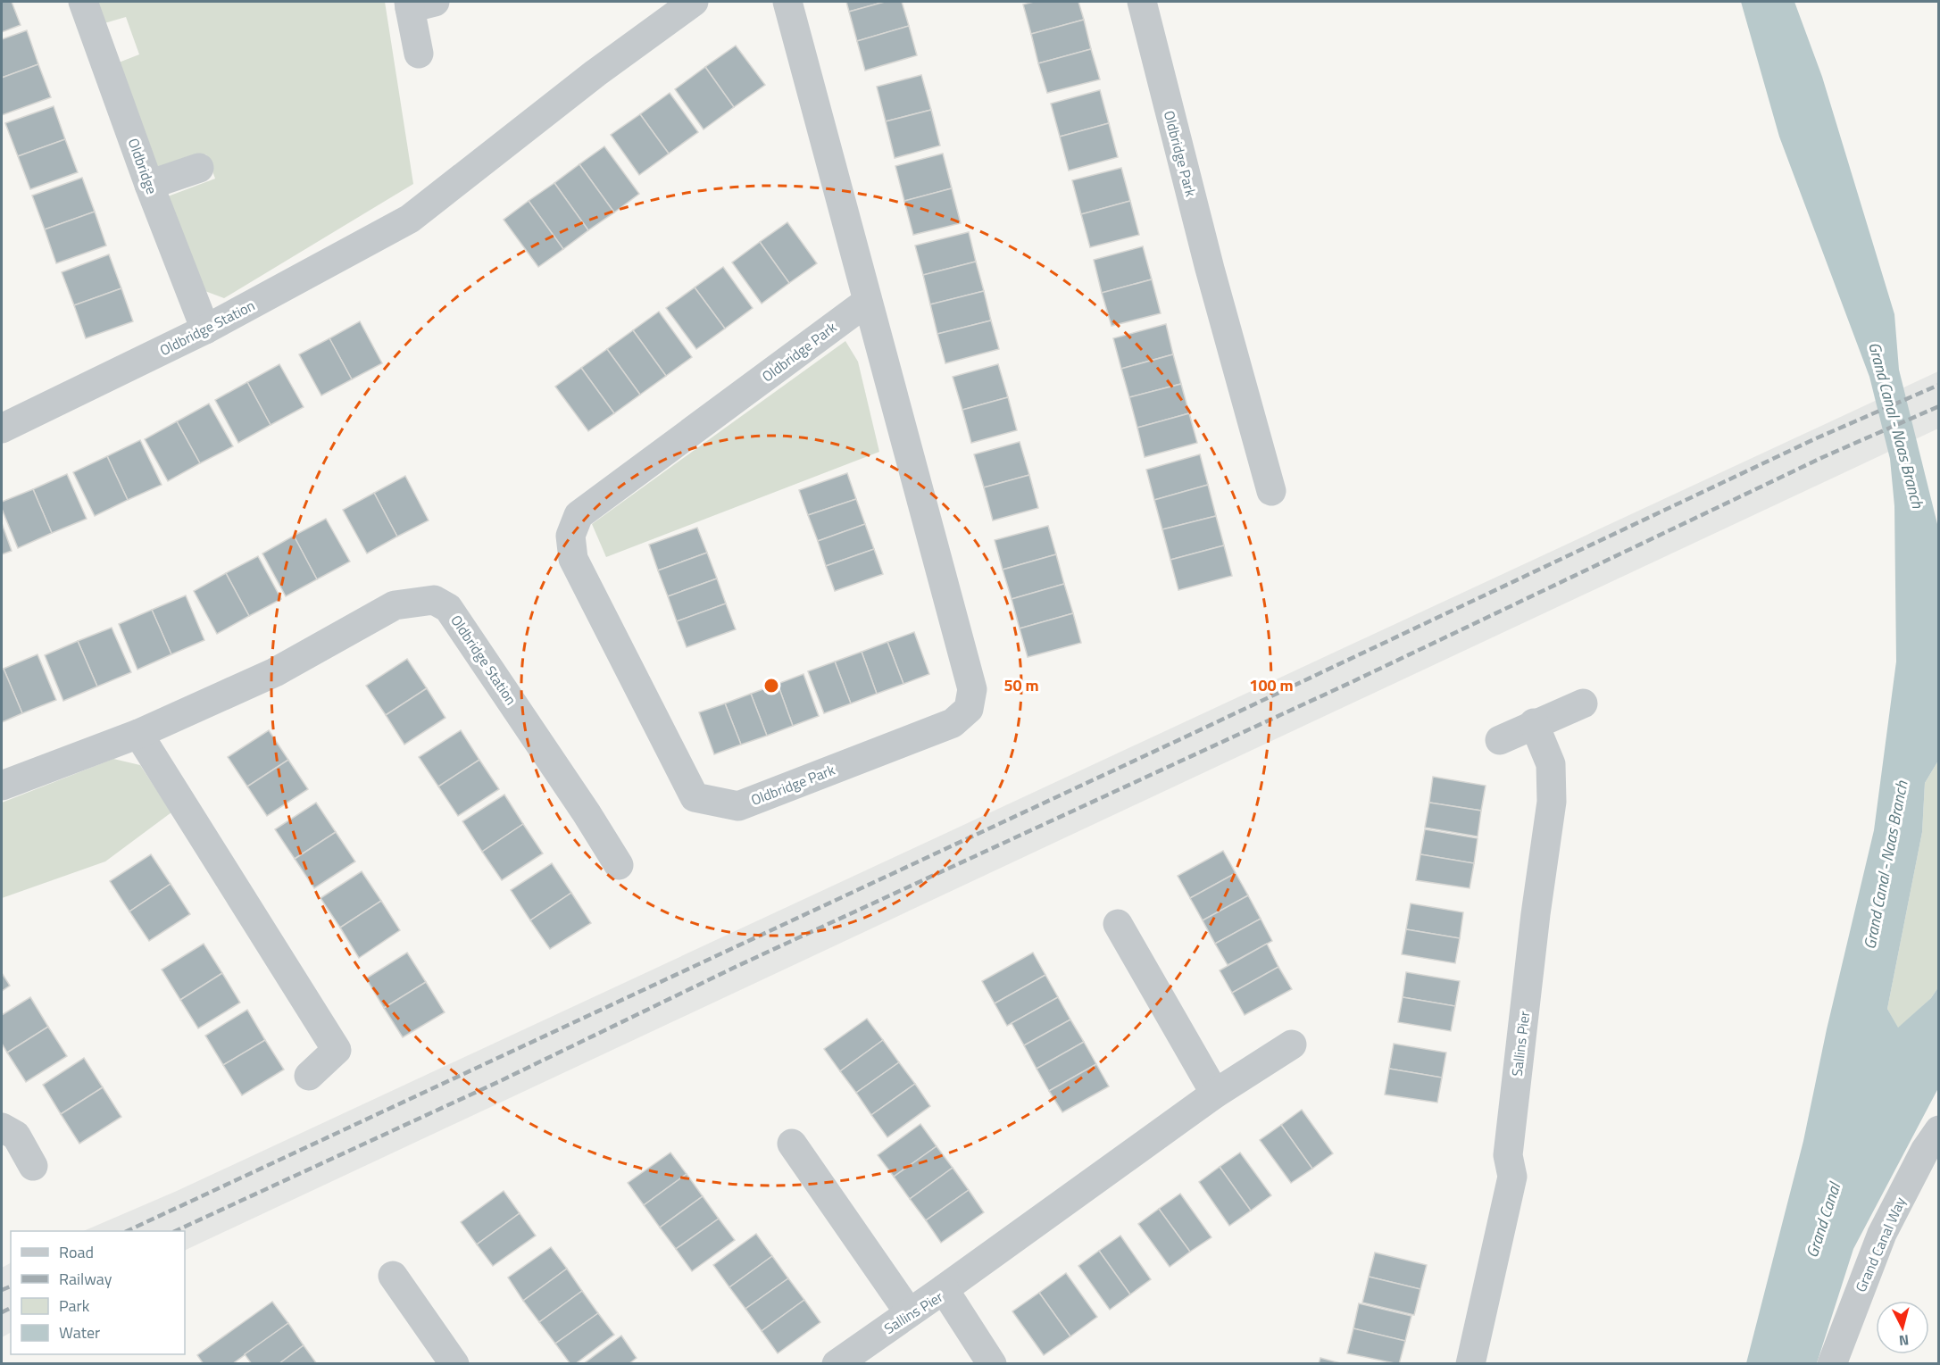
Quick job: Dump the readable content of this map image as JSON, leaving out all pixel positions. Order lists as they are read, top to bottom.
{
  "streets": {
    "street": [
      "Oldbridge Park",
      "Oldbridge",
      "Oldbridge Station",
      "Sallins Pier",
      "Grand Canal Way"
    ]
  },
  "crossings": [
    ["Oldbridge", "Oldbridge Station"]
  ],
  "water": ["Grand Canal - Naas Branch", "Grand Canal"],
  "legend": [
    "Road",
    "Railway",
    "Park",
    "Water"
  ],
  "north": "bottom",
  "rings": ["50 m", "100 m"]
}
